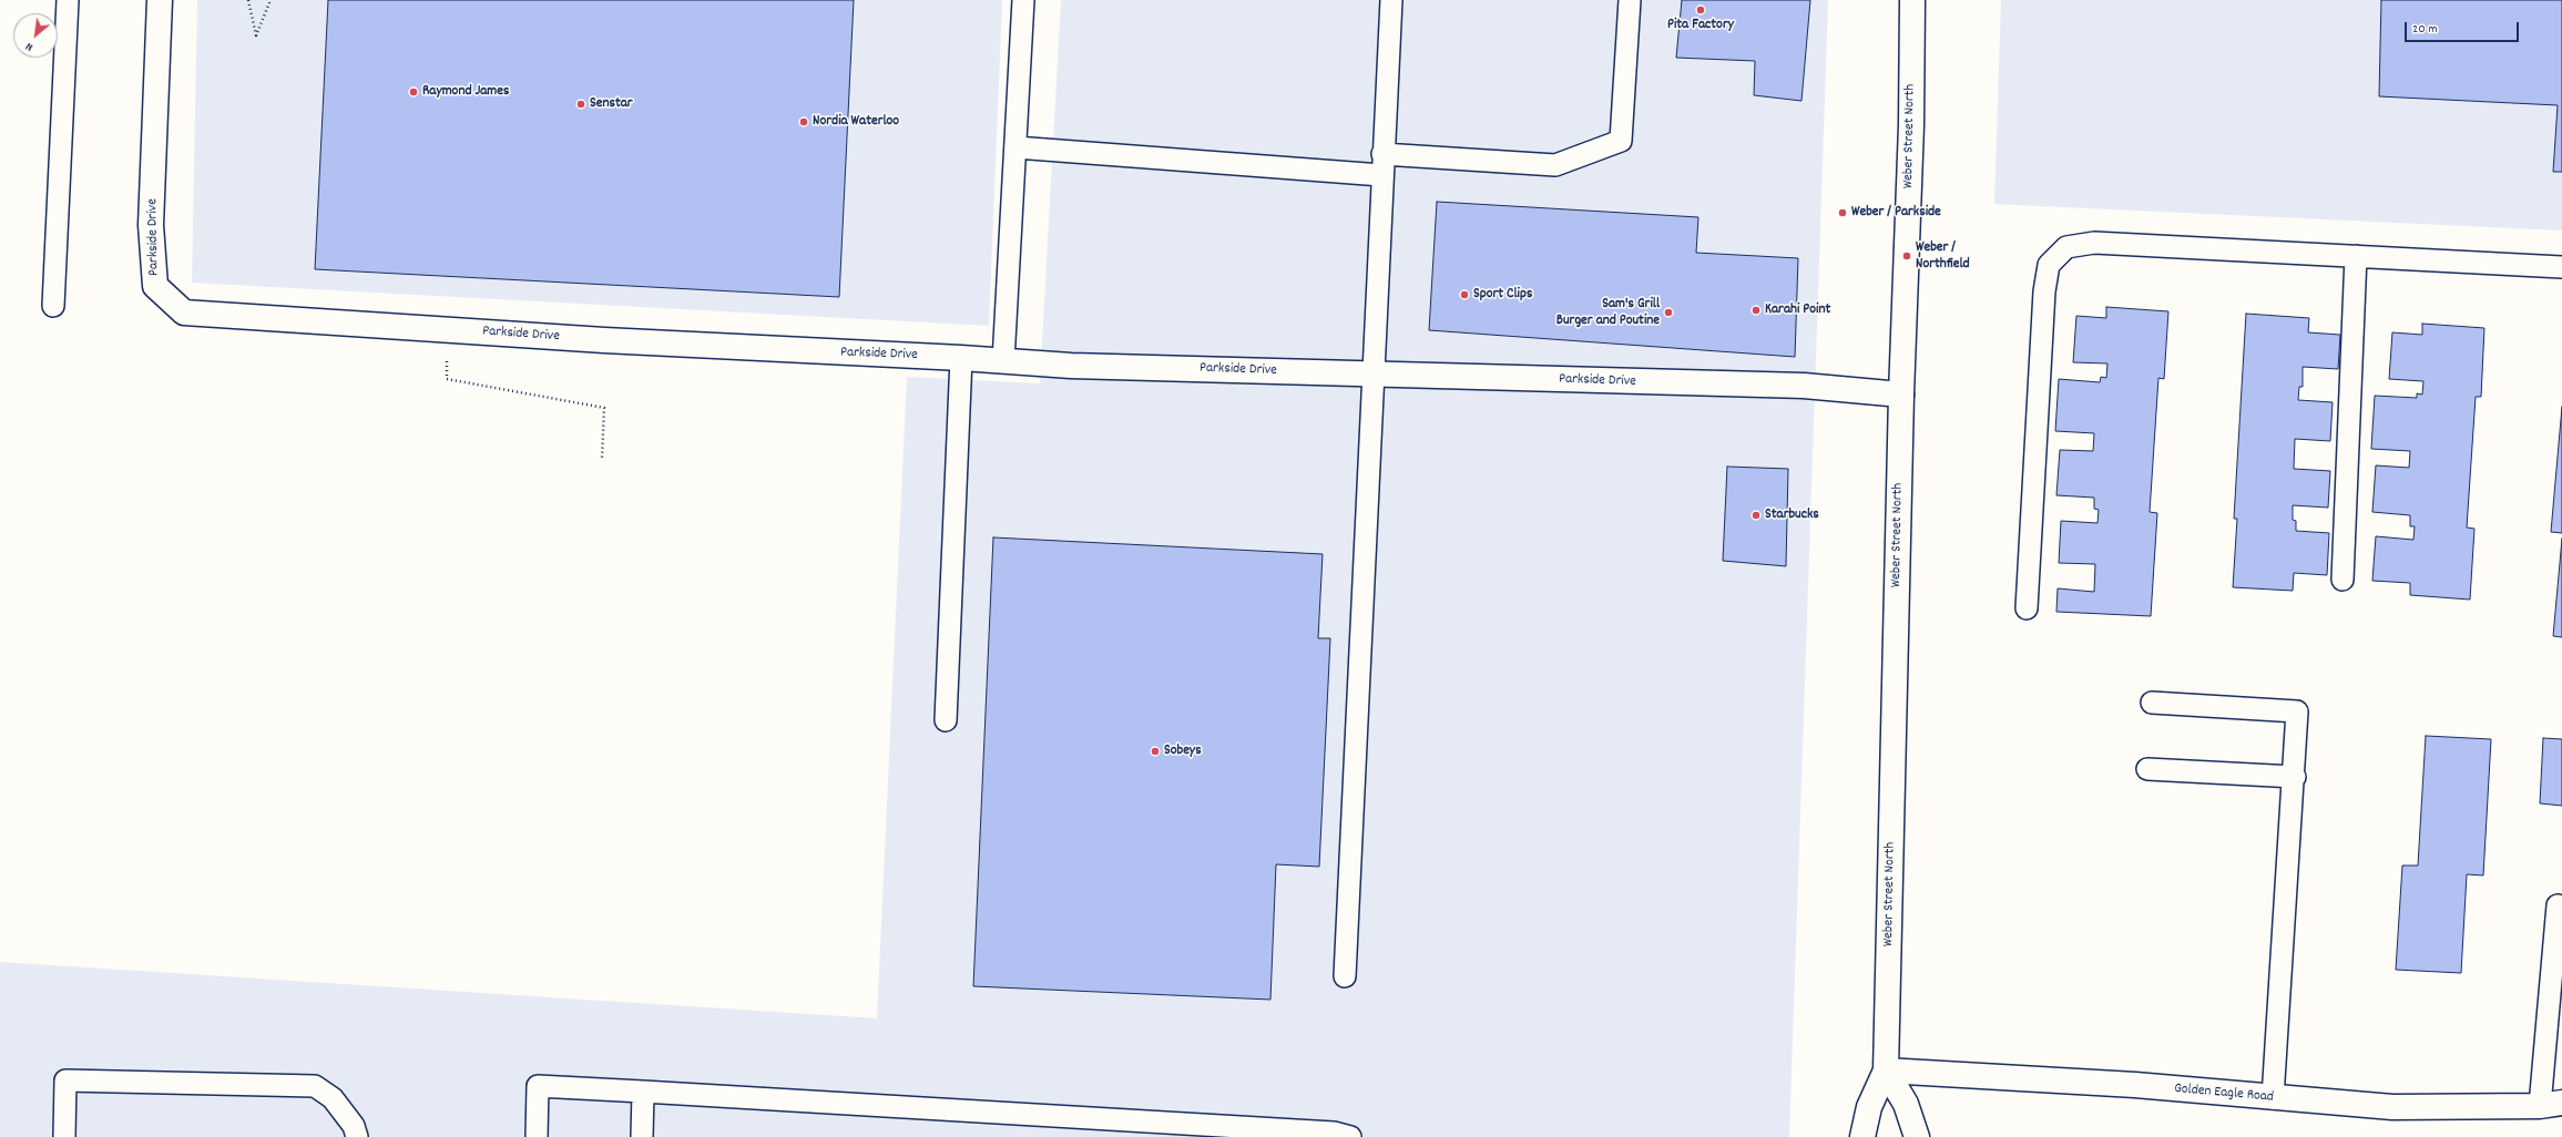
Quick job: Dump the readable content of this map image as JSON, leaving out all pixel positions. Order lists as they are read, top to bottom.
{
  "streets": {
    "street": ["Weber Street North", "Parkside Drive", "Golden Eagle Road"]
  },
  "crossings": [
    ["Weber Street North", "Parkside Drive"],
    ["Weber Street North", "Golden Eagle Road"]
  ],
  "places": [
    "Pita Factory",
    "Raymond James",
    "Senstar",
    "Nordia Waterloo",
    "Weber / Parkside",
    "Weber / Northfield",
    "Sport Clips",
    "Karahi Point",
    "Sam's Grill Burger and Poutine",
    "Starbucks",
    "Sobeys"
  ],
  "scale_bar": "20 m",
  "north": "bottom left"
}
